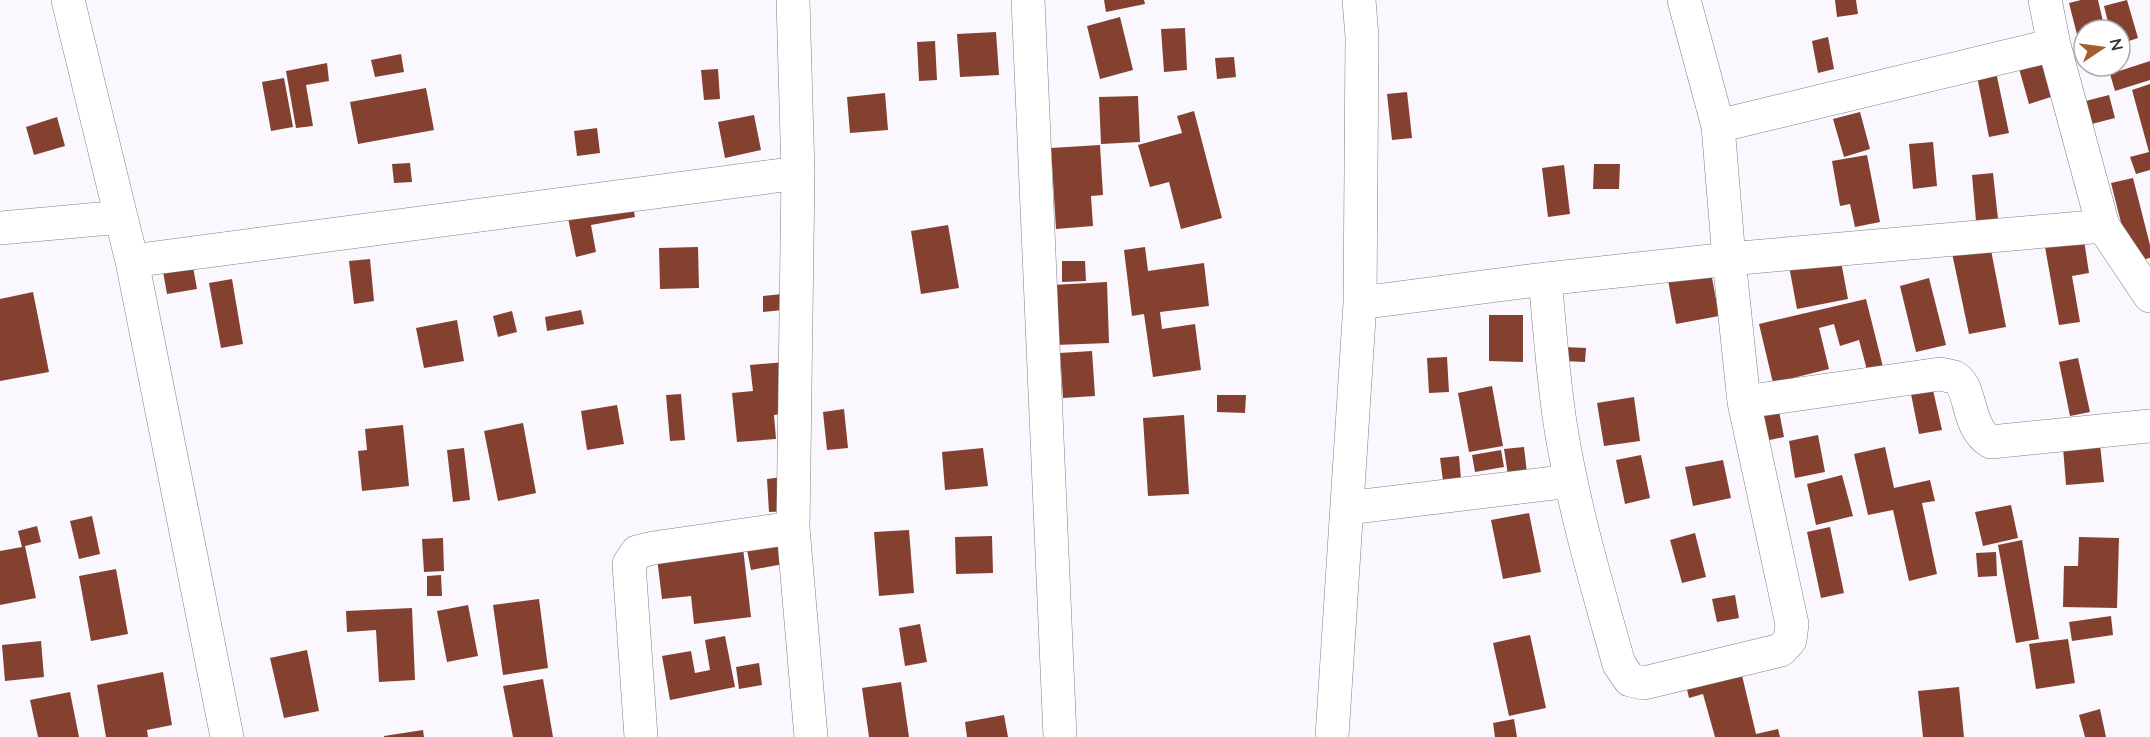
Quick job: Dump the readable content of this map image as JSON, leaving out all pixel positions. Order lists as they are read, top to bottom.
{
  "north": "right"
}
